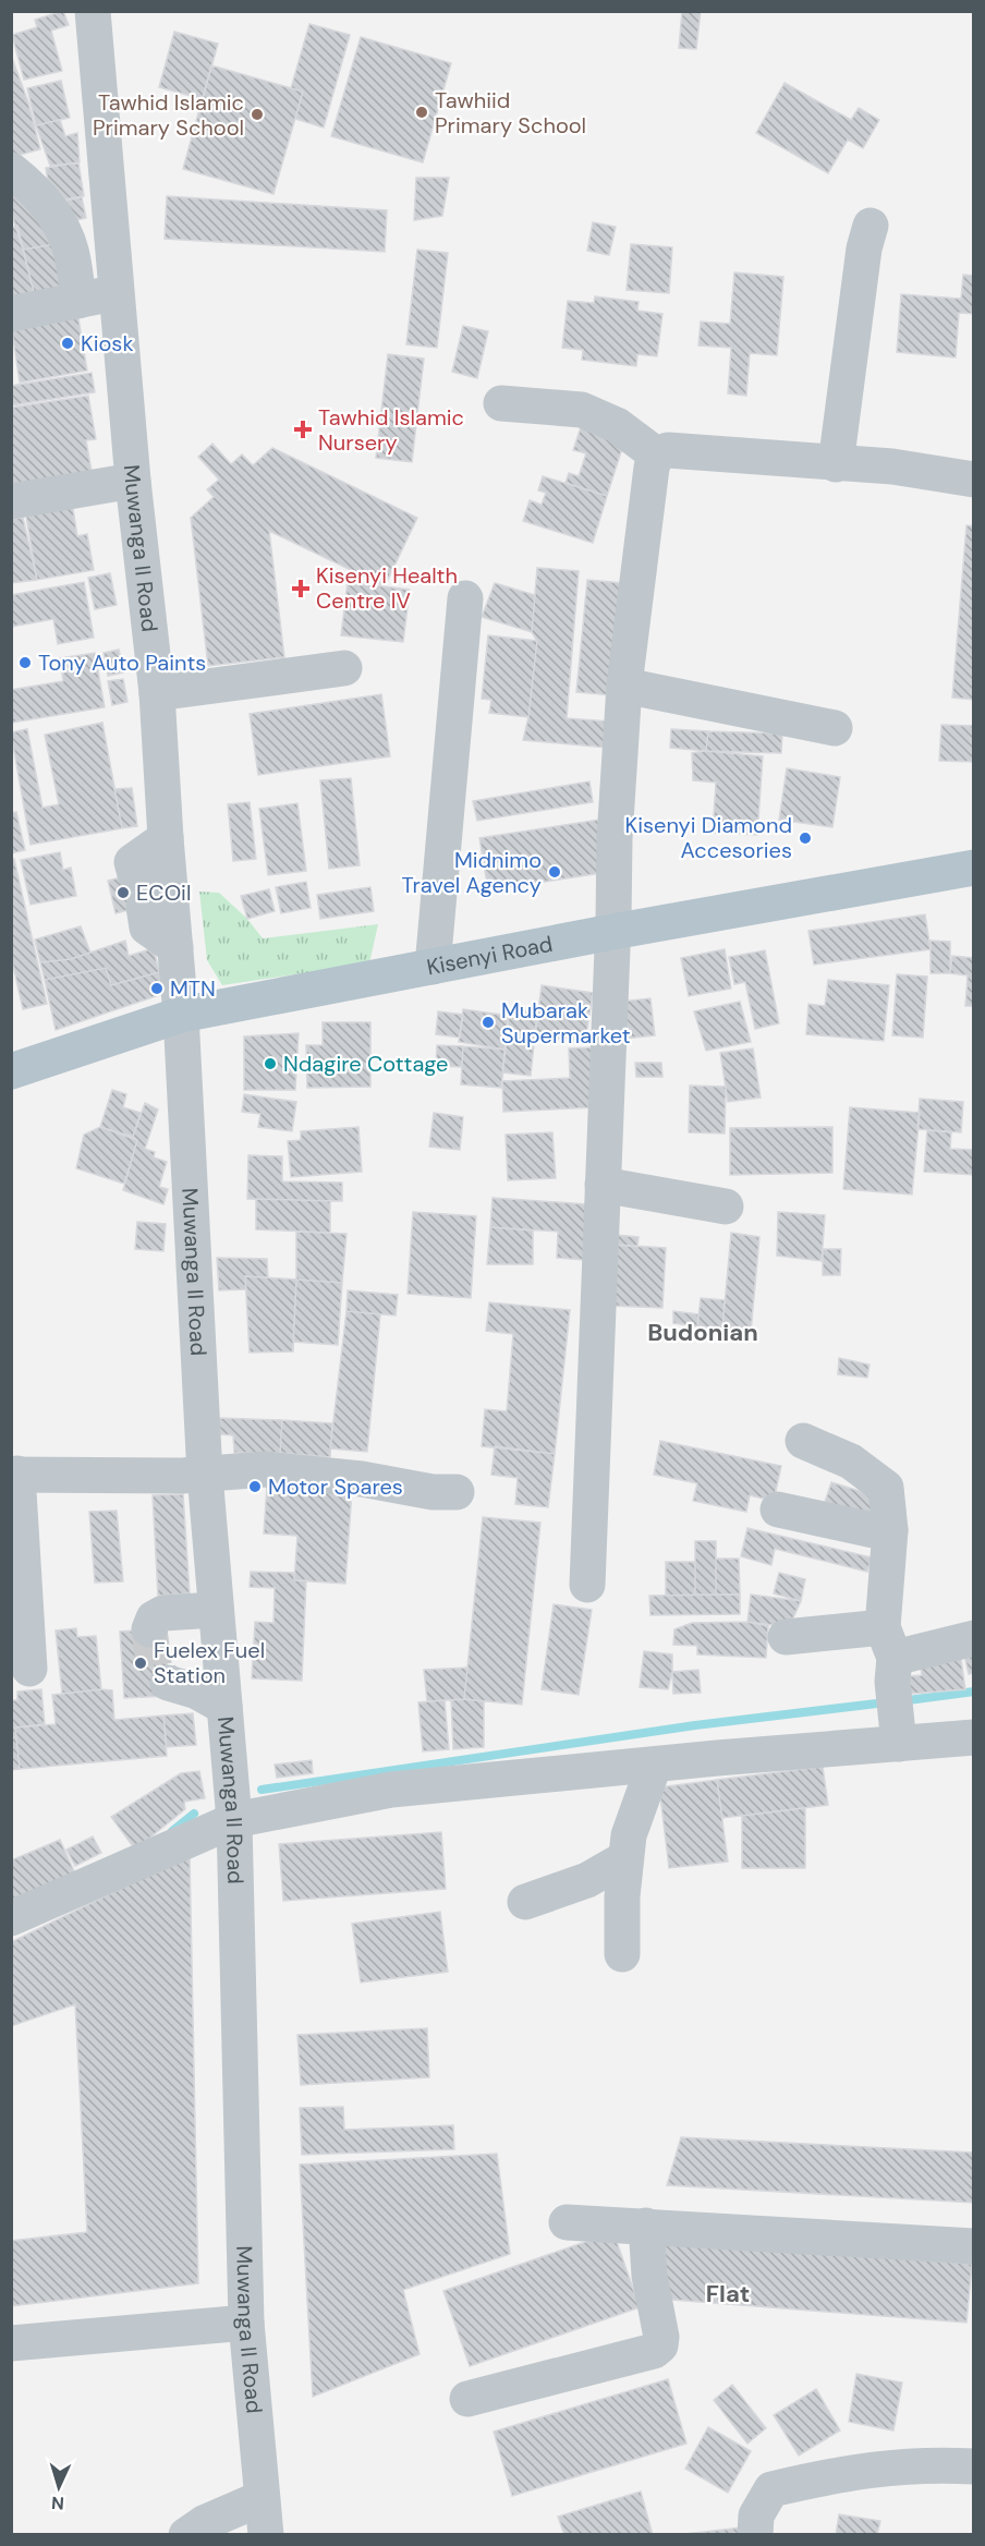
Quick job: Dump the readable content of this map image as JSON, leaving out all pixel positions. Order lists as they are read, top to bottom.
{
  "streets": {
    "main road": ["Kisenyi Road"],
    "street": ["Muwanga II Road"]
  },
  "crossings": [
    ["Muwanga II Road", "Kisenyi Road"]
  ],
  "districts": ["Budonian", "Flat"],
  "places": {
    "other": [
      "Tawhiid Primary School",
      "Tawhid Islamic Primary School",
      "Kiosk",
      "Tony Auto Paints",
      "Kisenyi Diamond Accesories",
      "Midnimo Travel Agency",
      "ECOil",
      "MTN",
      "Mubarak Supermarket",
      "Ndagire Cottage",
      "Motor Spares",
      "Fuelex Fuel Station"
    ],
    "health": ["Tawhid Islamic Nursery", "Kisenyi Health Centre IV"]
  },
  "north": "bottom"
}
